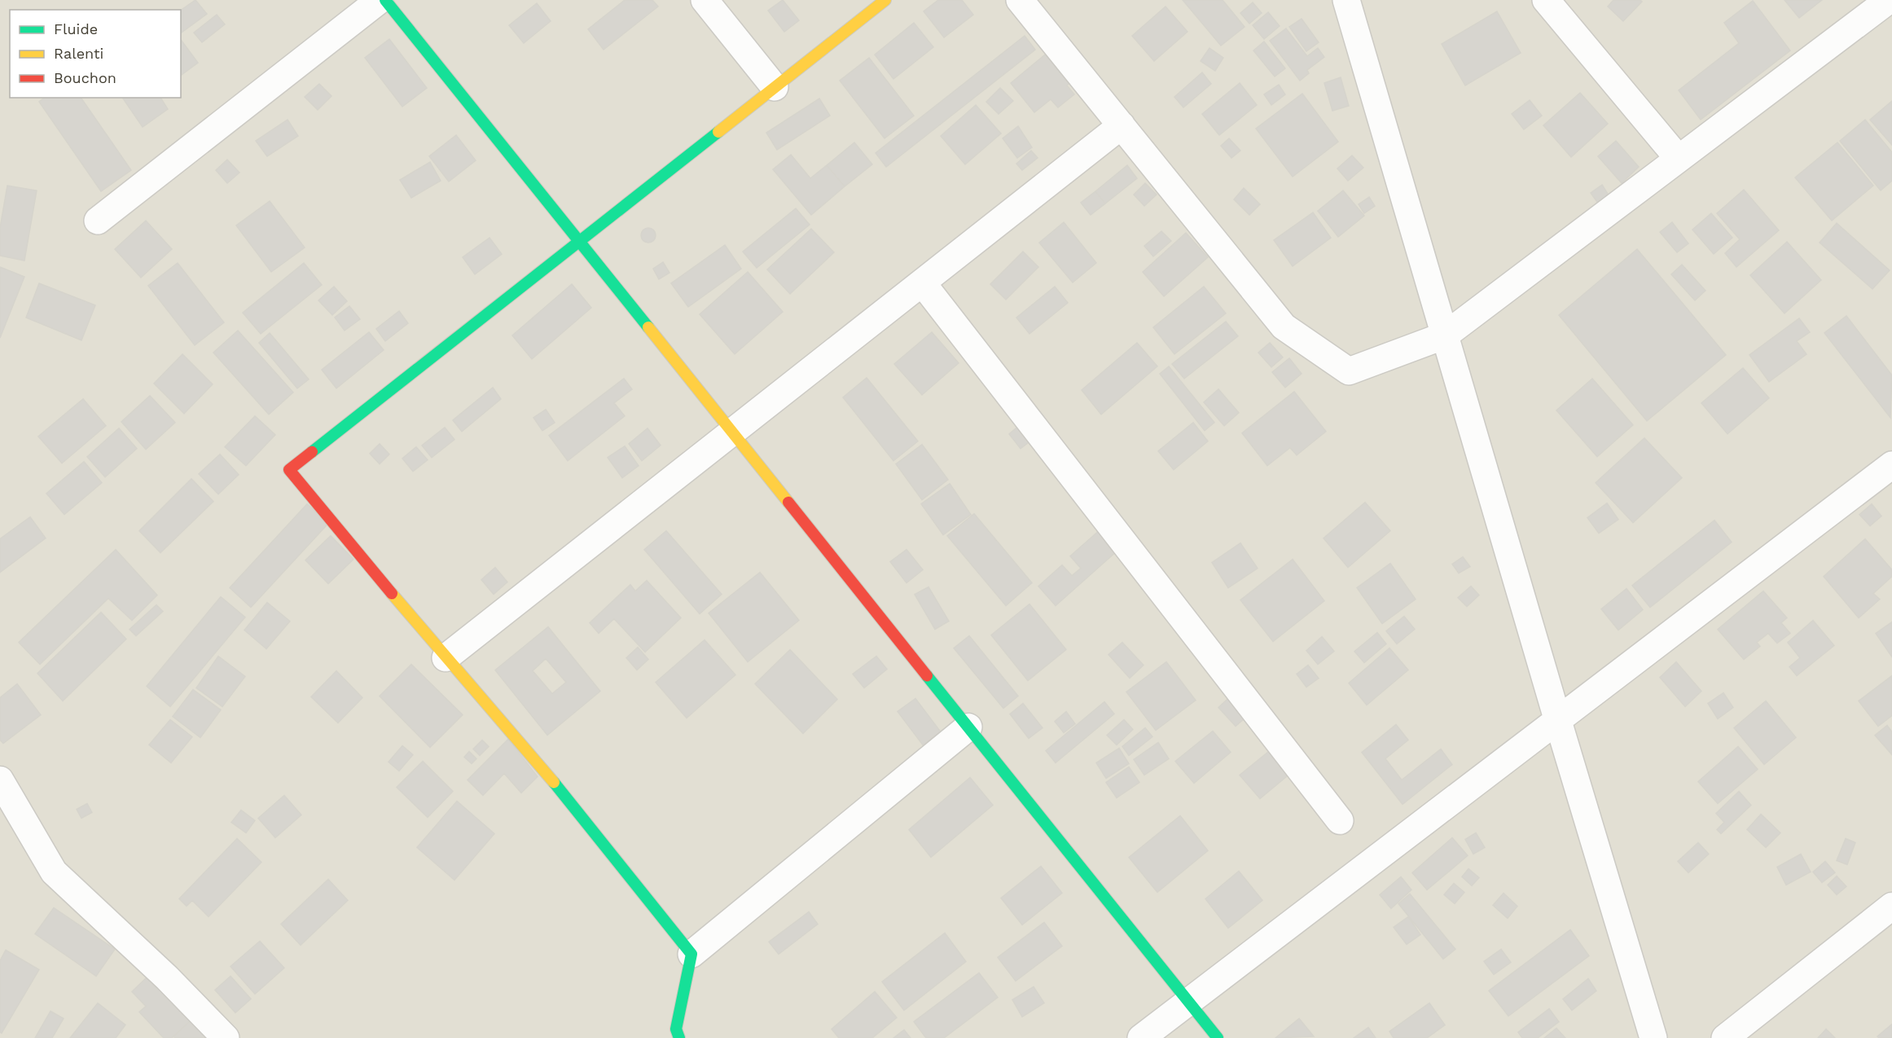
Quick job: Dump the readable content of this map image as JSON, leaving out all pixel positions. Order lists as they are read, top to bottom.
{
  "legend": ["Fluide", "Ralenti", "Bouchon"]
}
